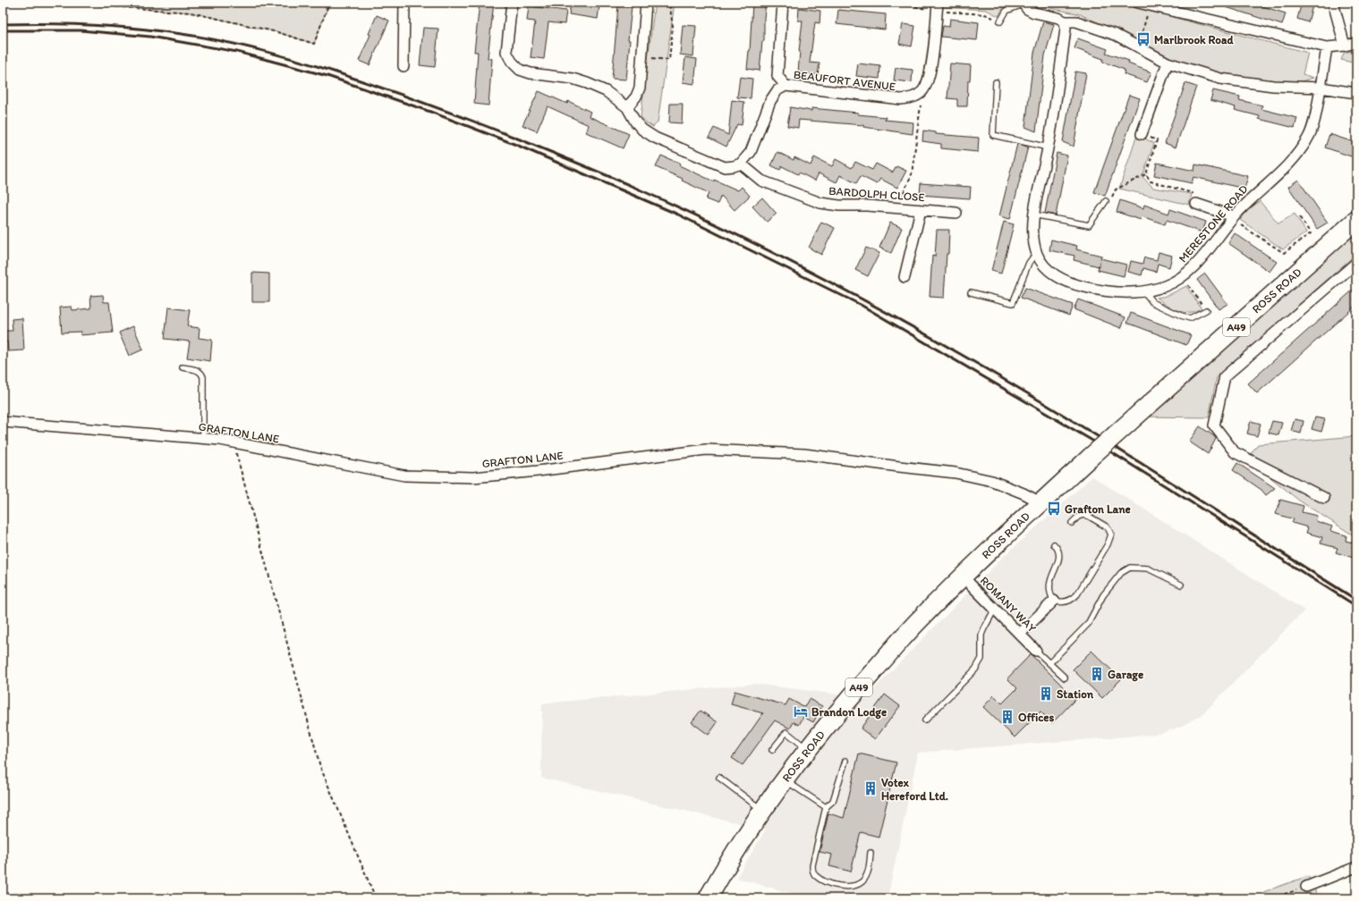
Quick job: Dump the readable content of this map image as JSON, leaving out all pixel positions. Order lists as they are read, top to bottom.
{
  "streets": {
    "highway": ["ROSS ROAD", "A49"],
    "street": [
      "BEAUFORT AVENUE",
      "BARDOLPH CLOSE",
      "MERESTONE ROAD",
      "GRAFTON LANE",
      "ROMANY WAY"
    ]
  },
  "crossings": [
    ["BEAUFORT AVENUE", "BARDOLPH CLOSE"],
    ["ROSS ROAD", "GRAFTON LANE"],
    ["ROSS ROAD", "ROMANY WAY"]
  ],
  "places": {
    "bus stop": ["Marlbrook Road", "Grafton Lane"],
    "building": [
      "Garage",
      "Station",
      "Offices",
      "Votex Hereford Ltd."
    ],
    "hotel": ["Brandon Lodge"]
  }
}
